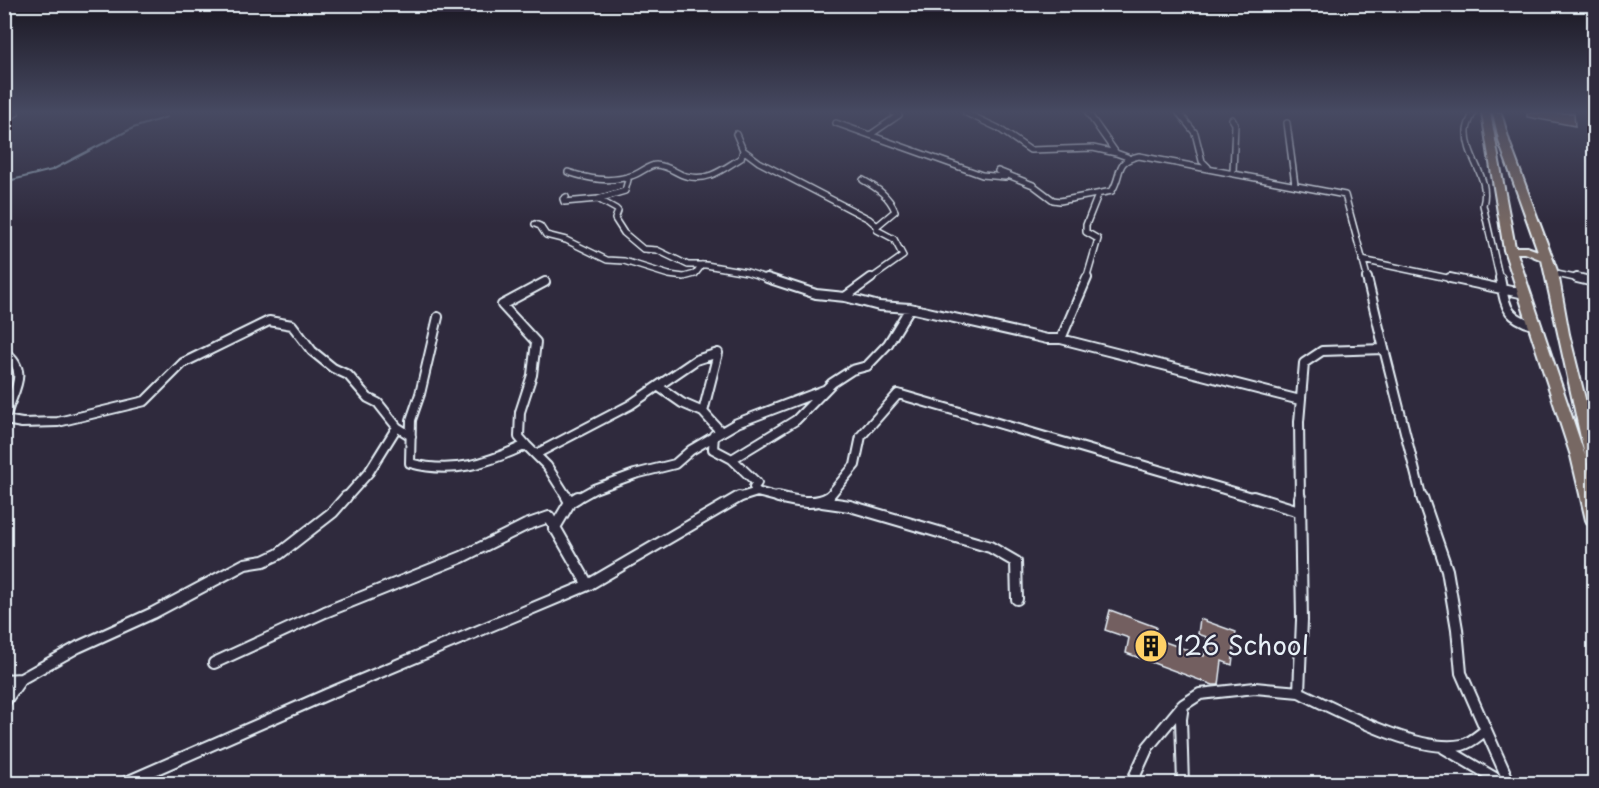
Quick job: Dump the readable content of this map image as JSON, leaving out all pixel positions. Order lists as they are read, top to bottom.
{
  "places": {
    "building": ["126 School"]
  }
}
